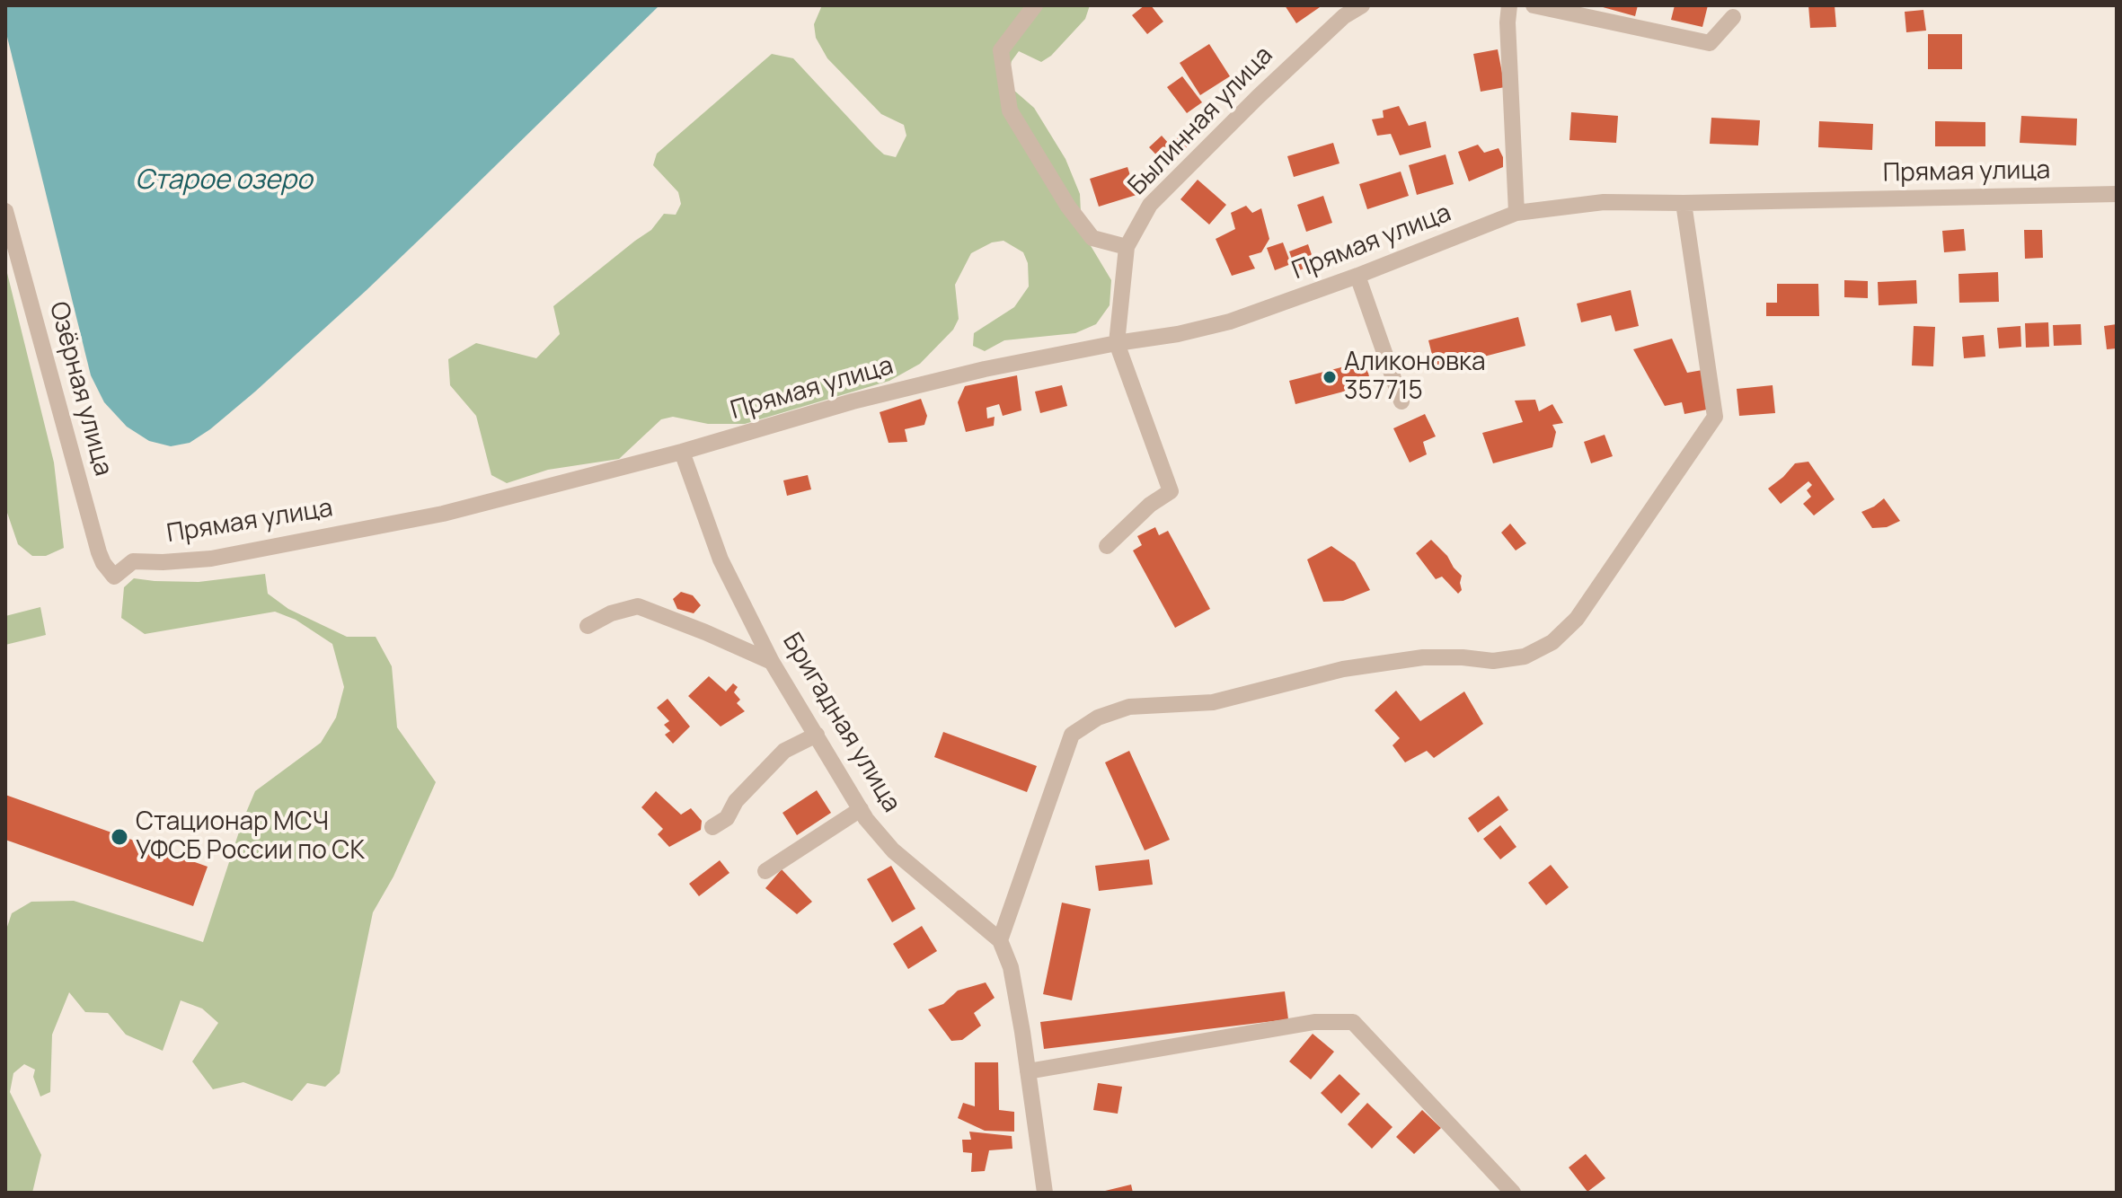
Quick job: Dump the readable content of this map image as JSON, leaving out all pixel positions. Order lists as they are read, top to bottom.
{
  "streets": {
    "street": [
      "Былинная улица",
      "Прямая улица",
      "Озёрная улица",
      "Бригадная улица"
    ]
  },
  "crossings": [
    ["Былинная улица", "Прямая улица"],
    ["Прямая улица", "Озёрная улица"],
    ["Прямая улица", "Бригадная улица"]
  ],
  "water": ["Старое озеро"],
  "places": ["Аликоновка 357715", "Стационар МСЧ УФСБ России по СК"]
}
